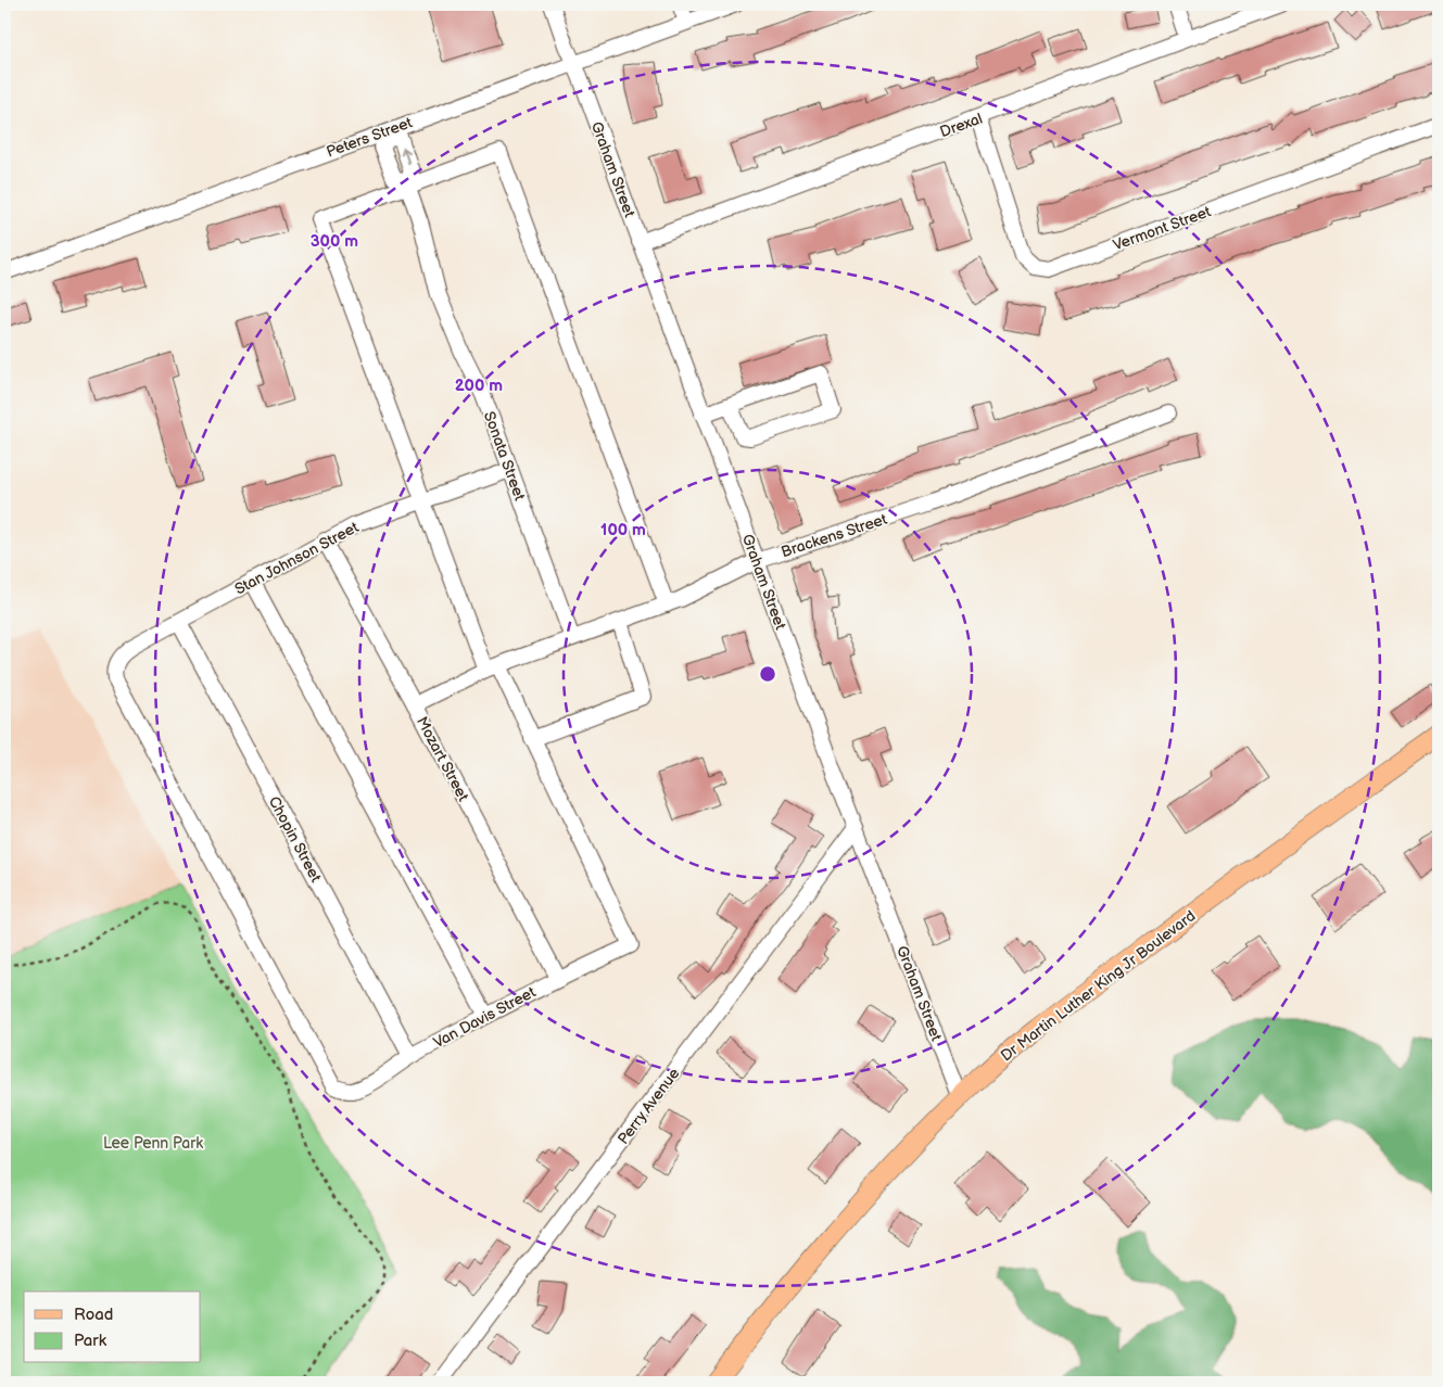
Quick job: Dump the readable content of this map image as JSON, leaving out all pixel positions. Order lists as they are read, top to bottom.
{
  "streets": {
    "main road": ["Dr Martin Luther King Jr Boulevard"],
    "street": [
      "Drexal",
      "Peters Street",
      "Graham Street",
      "Vermont Street",
      "Sonata Street",
      "Brackens Street",
      "Stan Johnson Street",
      "Mozart Street",
      "Chopin Street",
      "Van Davis Street",
      "Perry Avenue"
    ]
  },
  "crossings": [
    ["Drexal", "Graham Street"],
    ["Drexal", "Vermont Street"],
    ["Peters Street", "Graham Street"],
    ["Peters Street", "Sonata Street"],
    ["Graham Street", "Brackens Street"],
    ["Graham Street", "Dr Martin Luther King Jr Boulevard"],
    ["Graham Street", "Perry Avenue"],
    ["Sonata Street", "Brackens Street"],
    ["Sonata Street", "Stan Johnson Street"],
    ["Brackens Street", "Mozart Street"],
    ["Stan Johnson Street", "Mozart Street"],
    ["Stan Johnson Street", "Chopin Street"],
    ["Stan Johnson Street", "Van Davis Street"],
    ["Mozart Street", "Van Davis Street"],
    ["Chopin Street", "Van Davis Street"]
  ],
  "parks": ["Lee Penn Park"],
  "legend": ["Road", "Park"],
  "rings": ["300 m", "200 m", "100 m"]
}
